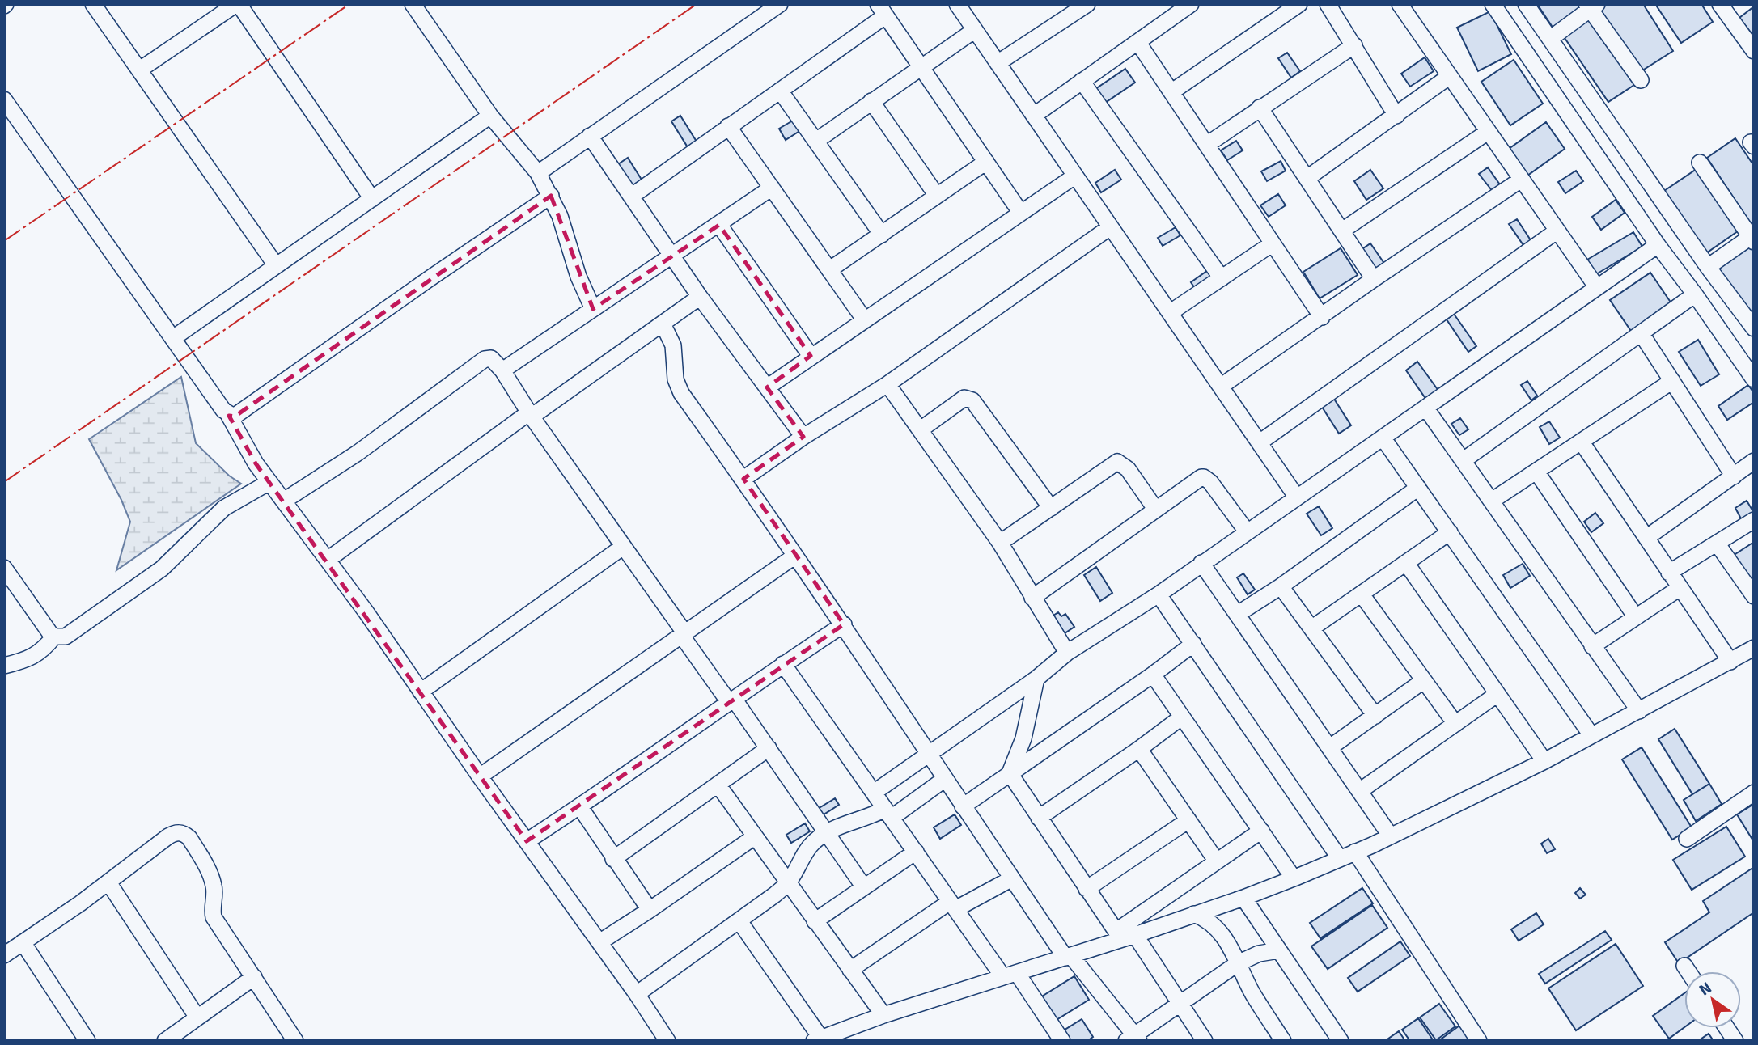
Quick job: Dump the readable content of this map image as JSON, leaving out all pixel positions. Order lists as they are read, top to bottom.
{
  "north": "top left"
}
